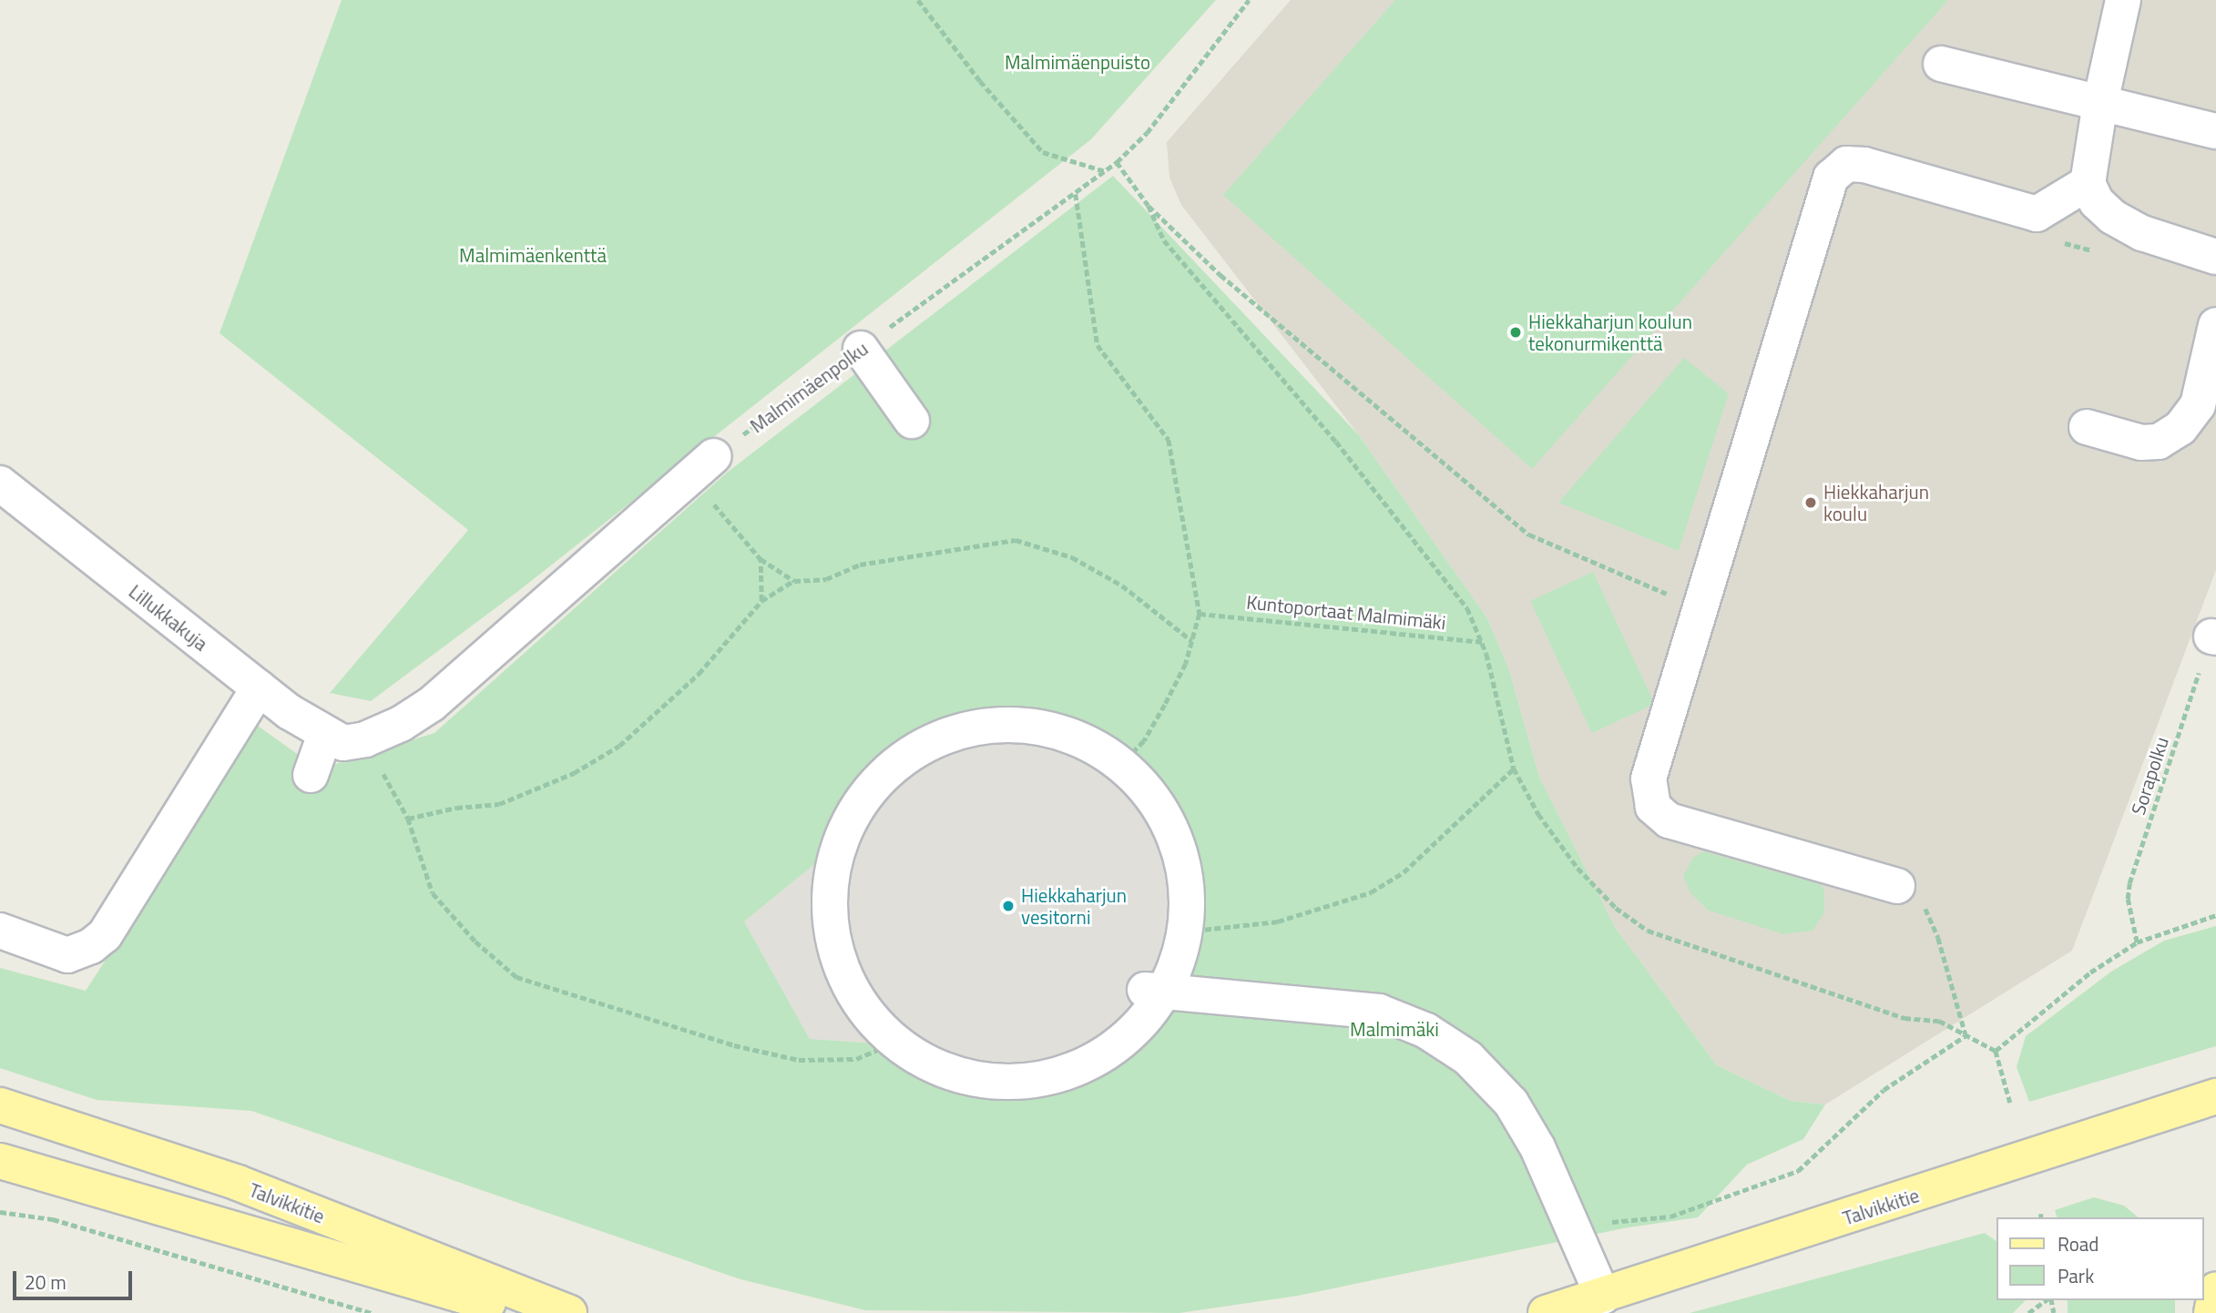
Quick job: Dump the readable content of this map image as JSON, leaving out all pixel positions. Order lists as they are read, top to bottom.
{
  "streets": {
    "main road": ["Talvikkitie"],
    "street": ["Lillukkakuja"],
    "path": ["Malmimäenpolku", "Kuntoportaat Malmimäki", "Sorapolku"]
  },
  "parks": ["Malmimäenpuisto", "Malmimäenkenttä", "Malmimäki"],
  "places": ["Hiekkaharjun koulun tekonurmikenttä", "Hiekkaharjun koulu", "Hiekkaharjun vesitorni"],
  "legend": ["Road", "Park"],
  "scale_bar": "20 m"
}
